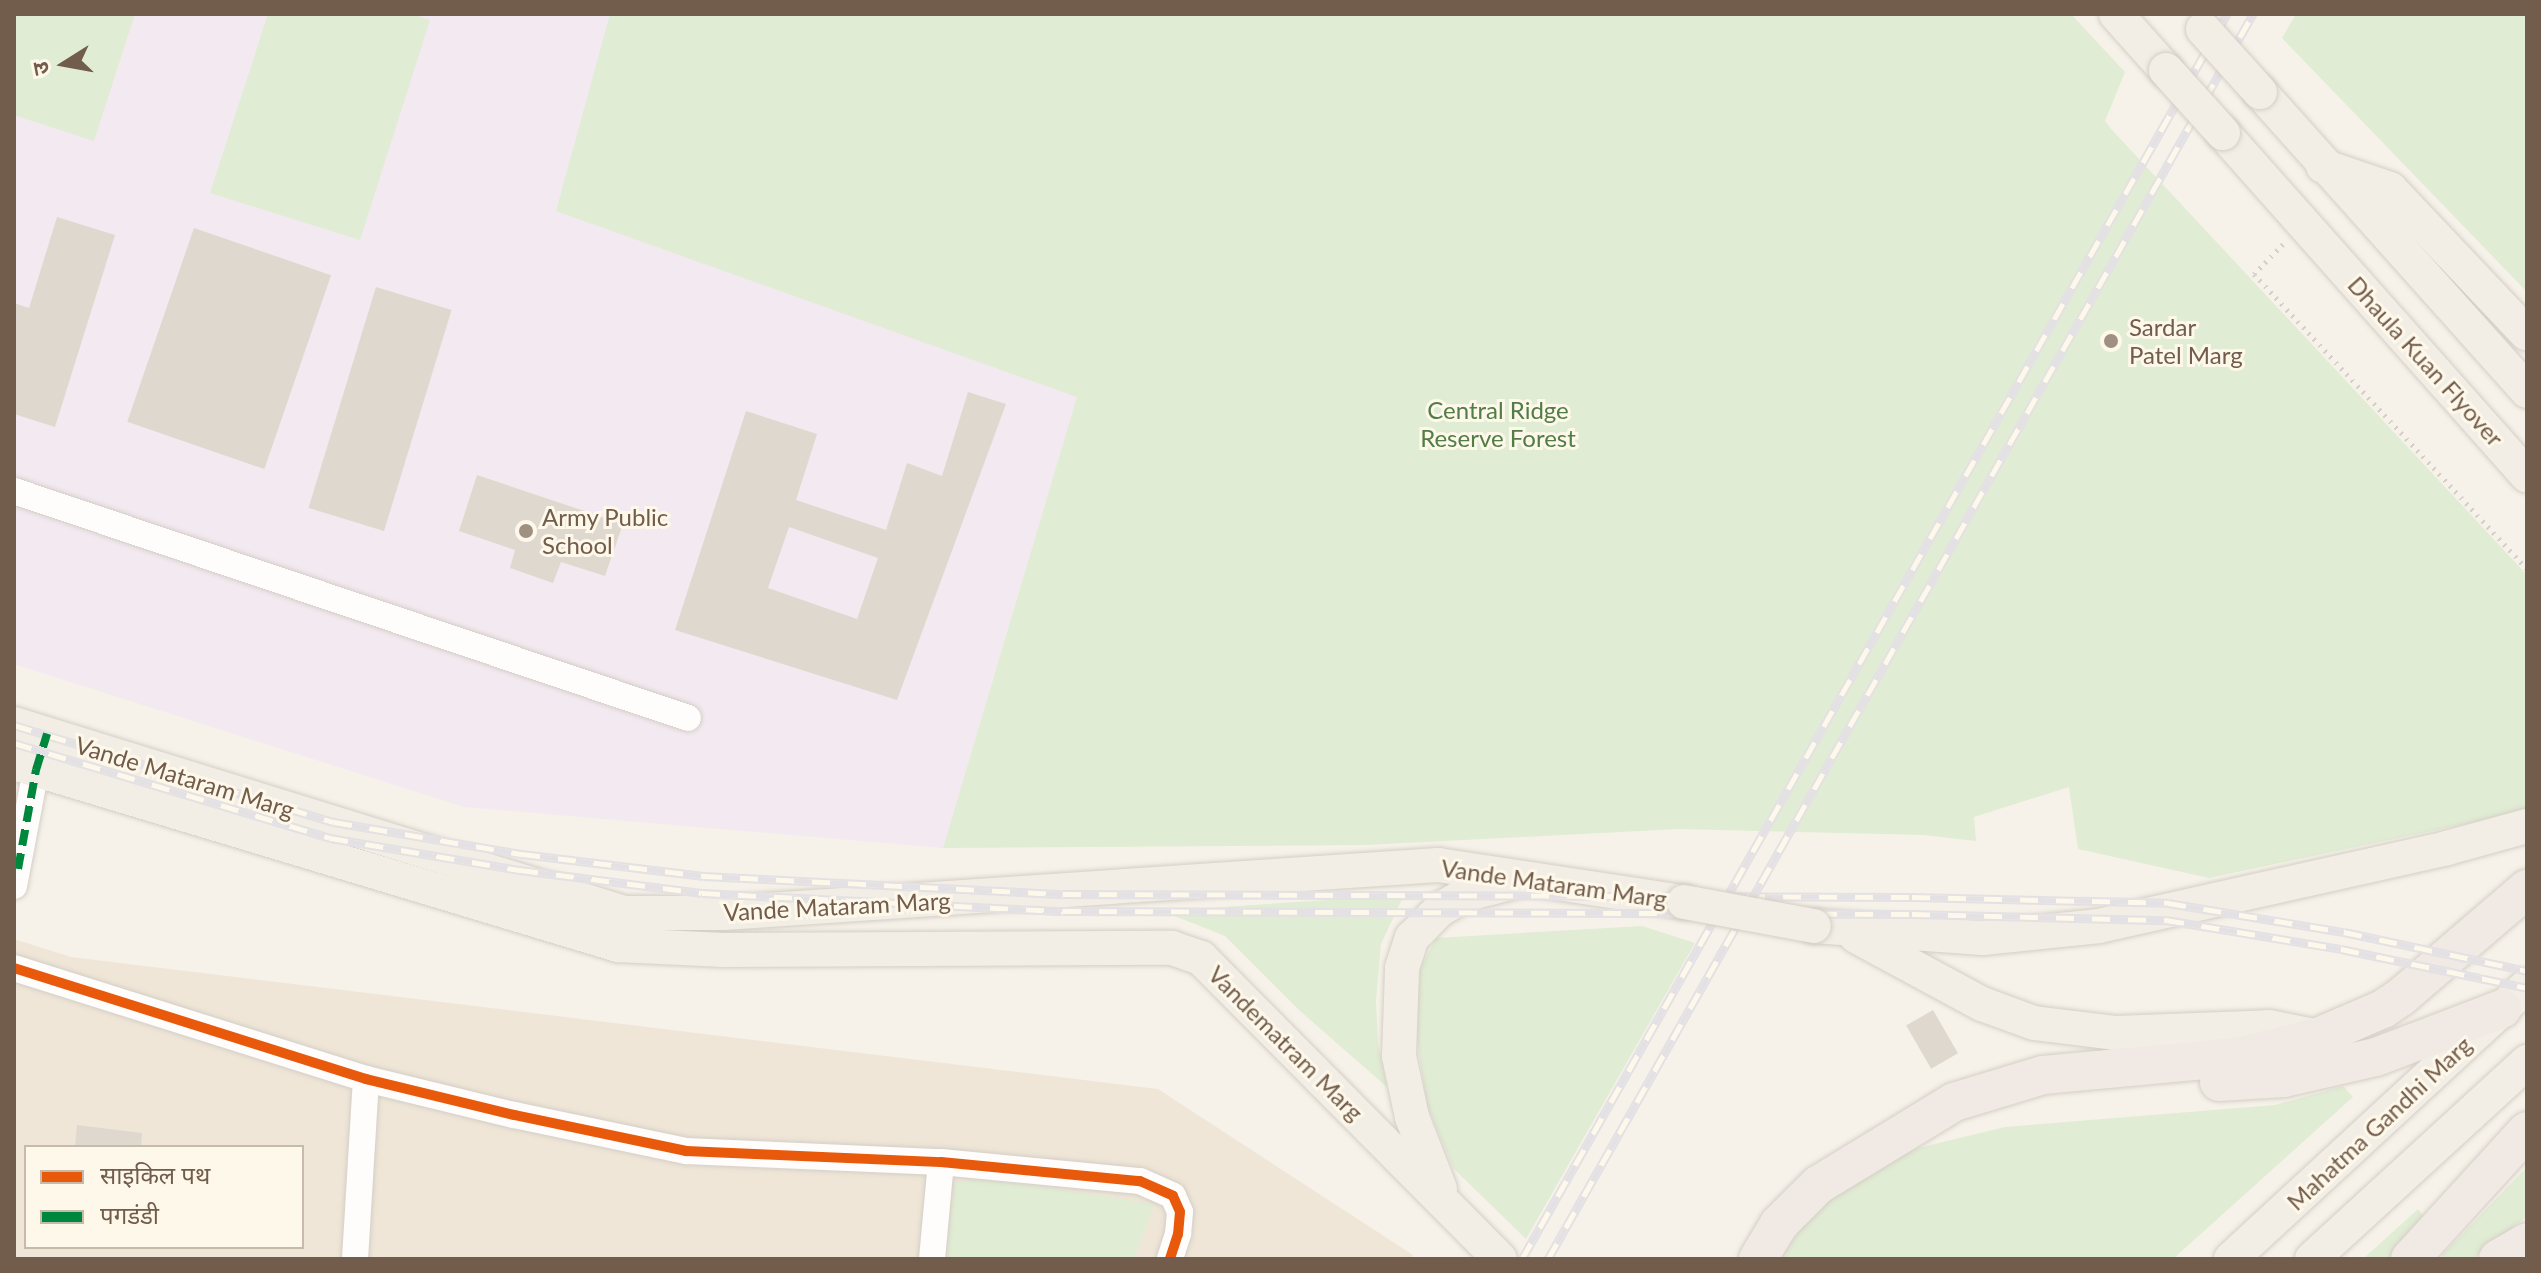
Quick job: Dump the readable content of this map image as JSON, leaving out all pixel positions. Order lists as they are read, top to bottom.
{
  "streets": {
    "main road": [
      "Dhaula Kuan Flyover",
      "Vande Mataram Marg",
      "Vandematram Marg",
      "Mahatma Gandhi Marg"
    ]
  },
  "crossings": [
    ["Vande Mataram Marg", "Vandematram Marg"]
  ],
  "parks": ["Central Ridge Reserve Forest"],
  "places": ["Sardar Patel Marg", "Army Public School"],
  "legend": ["साइकिल पथ", "पगडंडी"],
  "north": "left"
}
